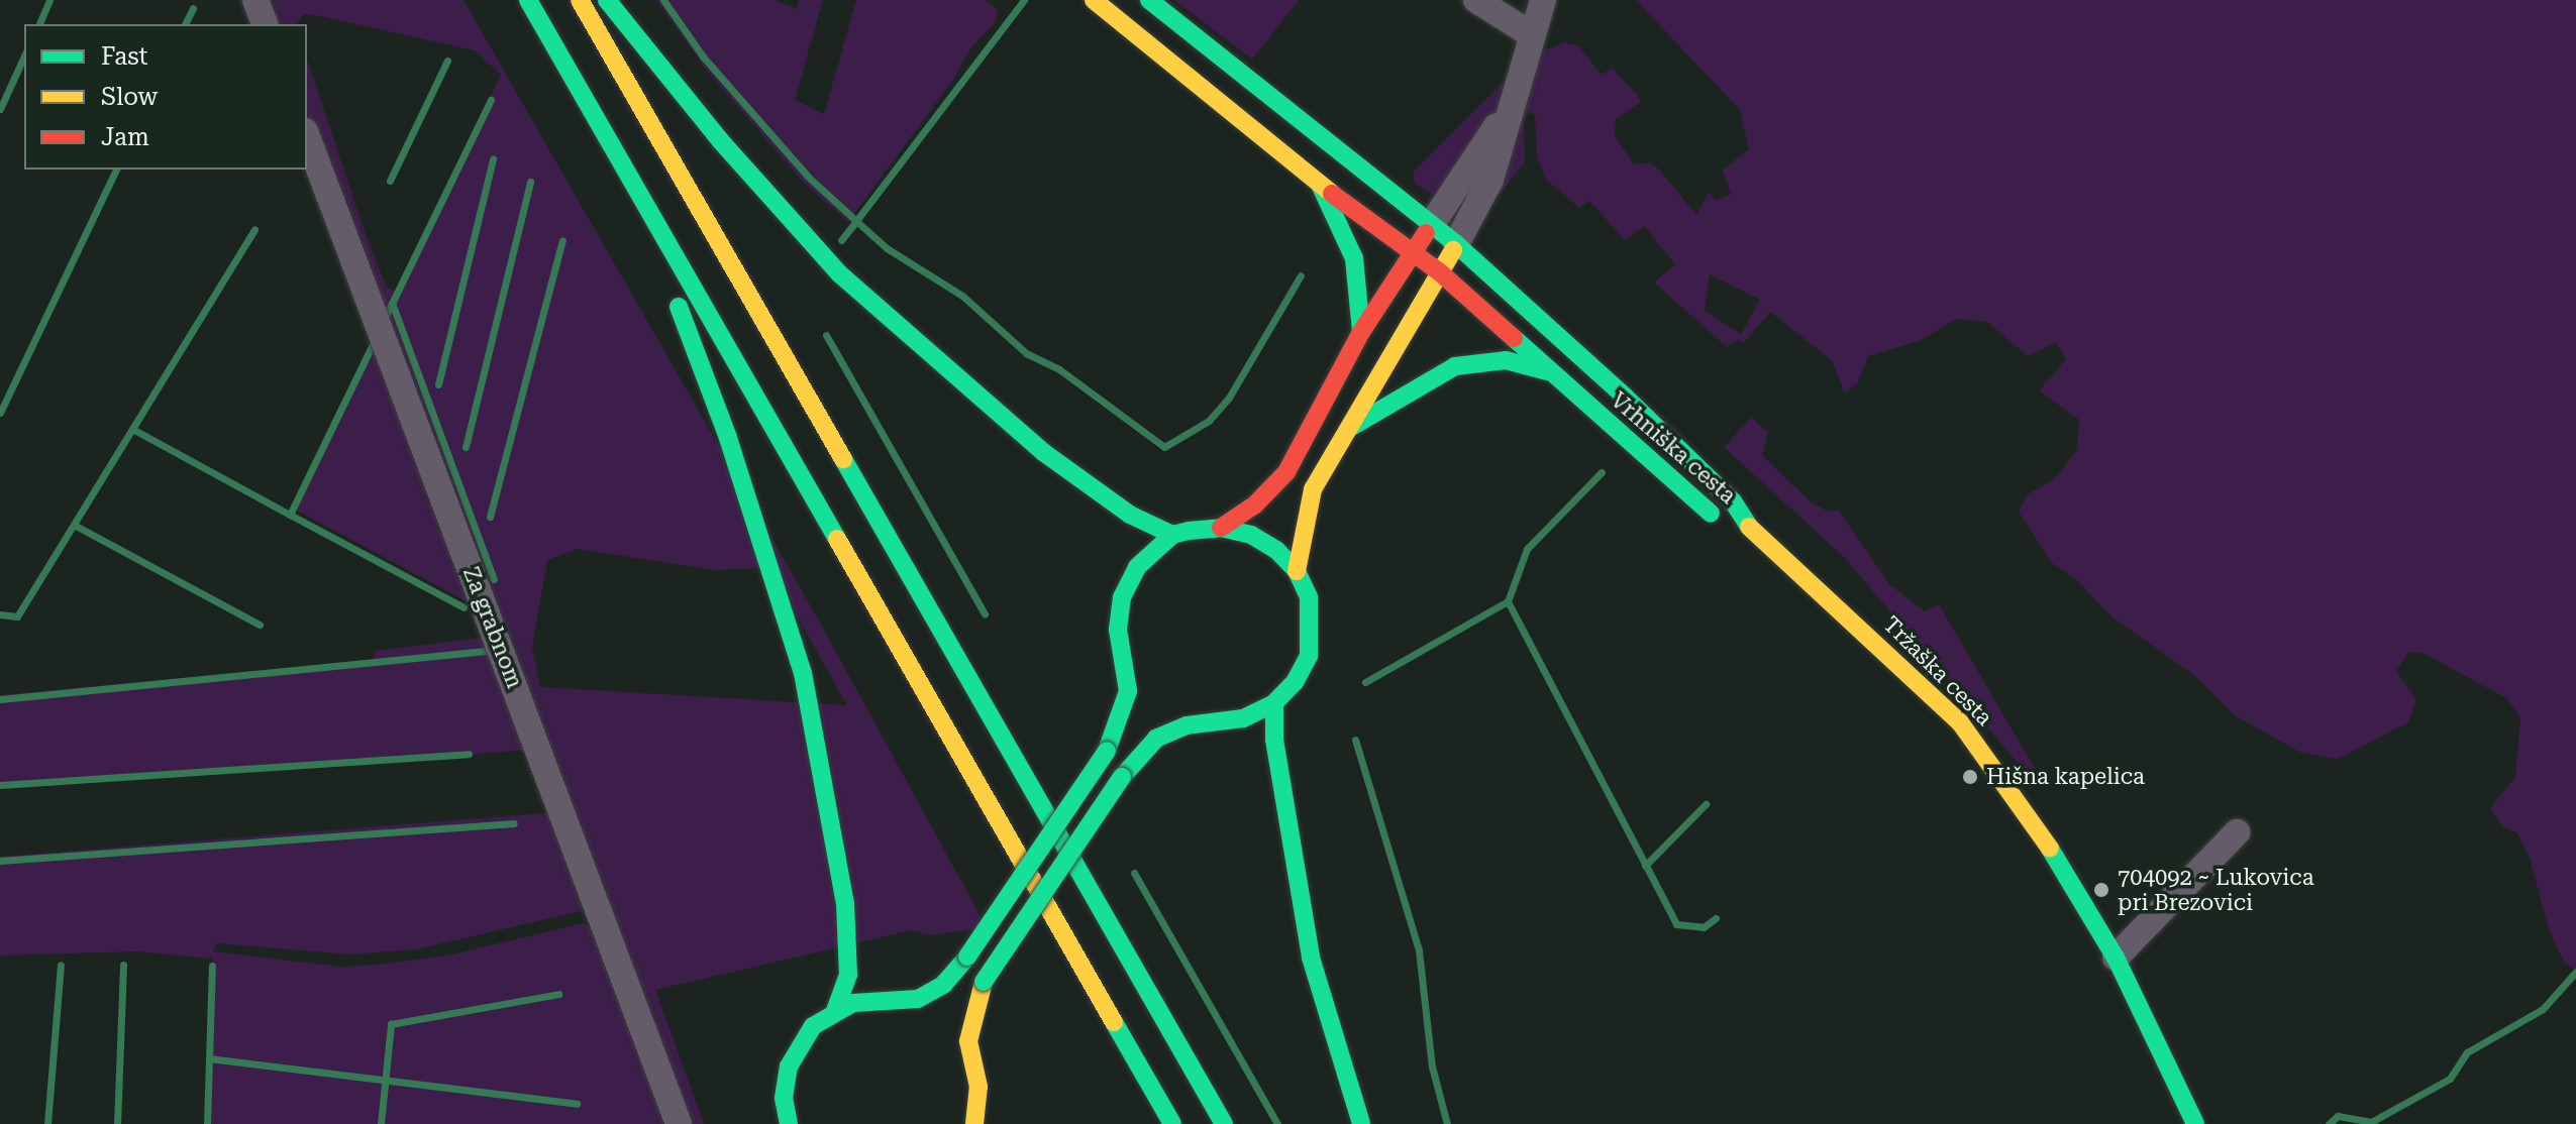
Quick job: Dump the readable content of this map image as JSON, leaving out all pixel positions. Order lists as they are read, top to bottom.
{
  "streets": {
    "main road": ["Vrhniška cesta", "Tržaška cesta"],
    "street": ["Za grabnom"]
  },
  "crossings": [
    ["Vrhniška cesta", "Tržaška cesta"]
  ],
  "places": ["Hišna kapelica", "704092 ~ Lukovica pri Brezovici"],
  "legend": ["Fast", "Slow", "Jam"]
}
